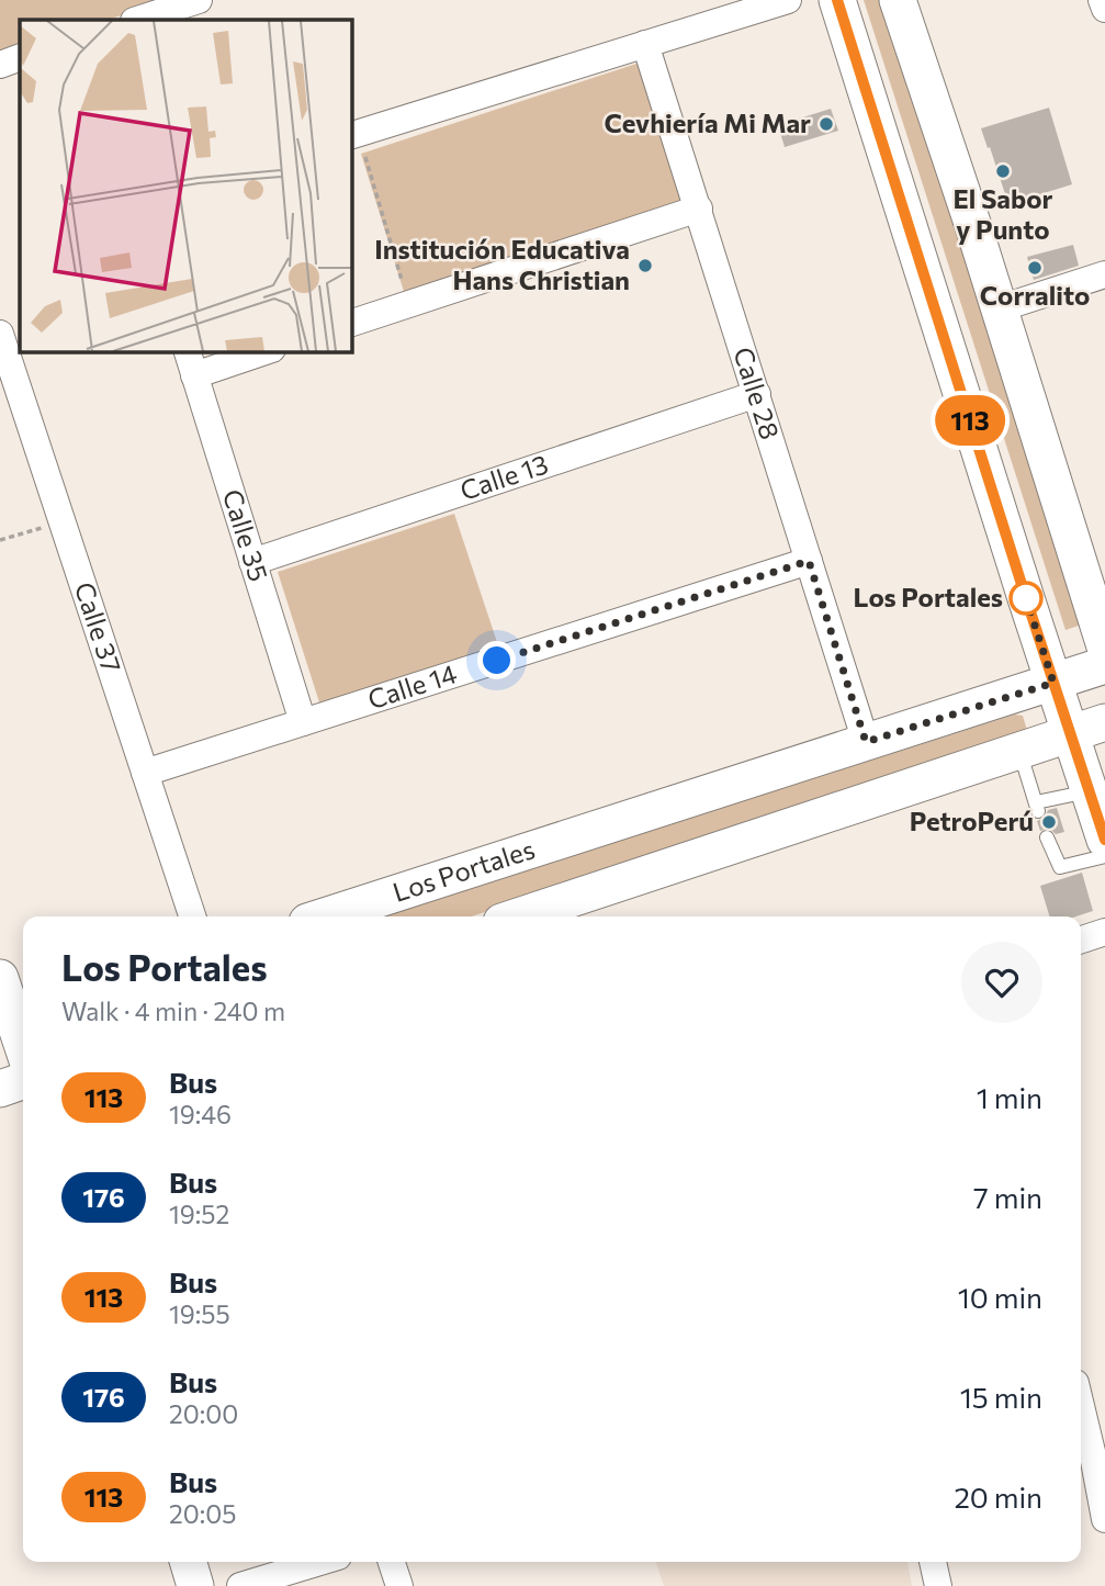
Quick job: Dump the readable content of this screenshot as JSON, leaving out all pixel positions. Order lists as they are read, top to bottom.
{
  "streets": {
    "street": [
      "Calle 28",
      "Calle 13",
      "Calle 35",
      "Calle 37",
      "Calle 14",
      "Los Portales"
    ]
  },
  "crossings": [
    ["Calle 28", "Calle 13"],
    ["Calle 28", "Calle 14"],
    ["Calle 28", "Los Portales"],
    ["Calle 13", "Calle 35"],
    ["Calle 35", "Calle 14"],
    ["Calle 37", "Calle 14"]
  ],
  "places": [
    "Cevhiería Mi Mar",
    "El Sabor y Punto",
    "Institución Educativa Hans Christian",
    "Corralito",
    "Los Portales",
    "PetroPerú"
  ],
  "lines": ["bus line 113"],
  "page": {
    "on_map": "113",
    "heading": ["Los Portales", "Walk · 4 min · 240 m"],
    "list": [
      {
        "mark": "113",
        "name": "Bus",
        "note": "19:46",
        "value": "1 min"
      },
      {
        "mark": "176",
        "name": "Bus",
        "note": "19:52",
        "value": "7 min"
      },
      {
        "mark": "113",
        "name": "Bus",
        "note": "19:55",
        "value": "10 min"
      },
      {
        "mark": "176",
        "name": "Bus",
        "note": "20:00",
        "value": "15 min"
      },
      {
        "mark": "113",
        "name": "Bus",
        "note": "20:05",
        "value": "20 min"
      }
    ]
  }
}
